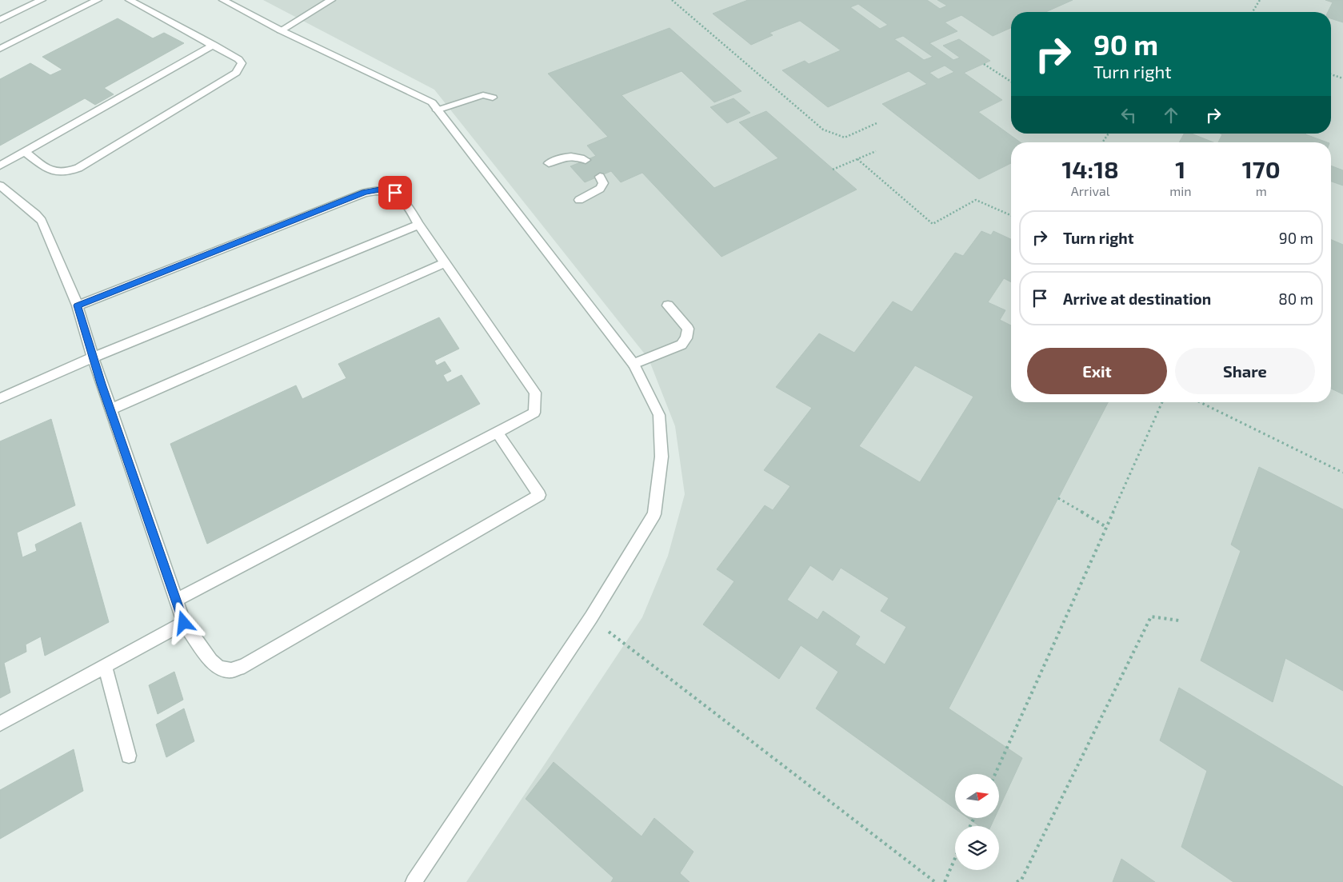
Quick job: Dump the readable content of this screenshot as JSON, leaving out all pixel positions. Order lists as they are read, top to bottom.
{
  "north": "right",
  "page": {
    "turn": ["90 m", "Turn right"],
    "eta": [
      "14:18",
      "Arrival",
      "1",
      "min",
      "170",
      "m"
    ],
    "list": [
      {
        "name": "Turn right",
        "value": "90 m"
      },
      {
        "name": "Arrive at destination",
        "value": "80 m"
      }
    ],
    "buttons": ["Exit", "Share"]
  }
}
